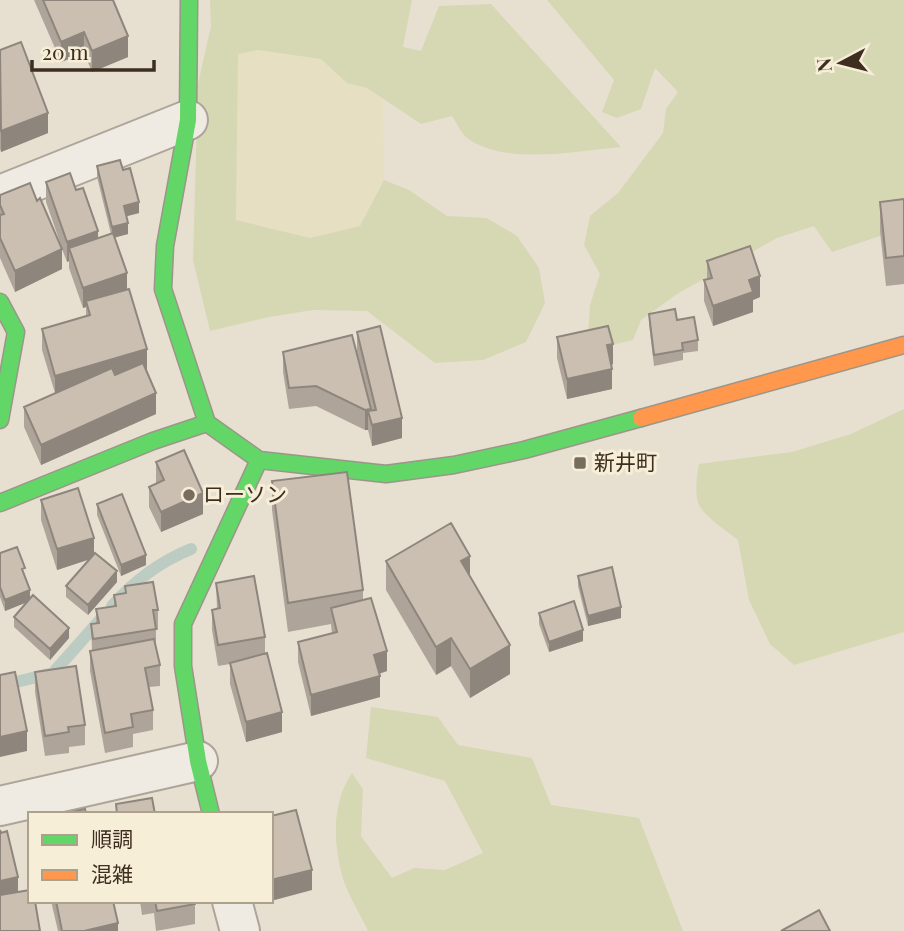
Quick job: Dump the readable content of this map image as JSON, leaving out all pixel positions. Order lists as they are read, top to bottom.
{
  "places": {
    "transit": ["新井町"],
    "other": ["ローソン"]
  },
  "legend": ["順調", "混雑"],
  "scale_bar": "20 m",
  "north": "left"
}
